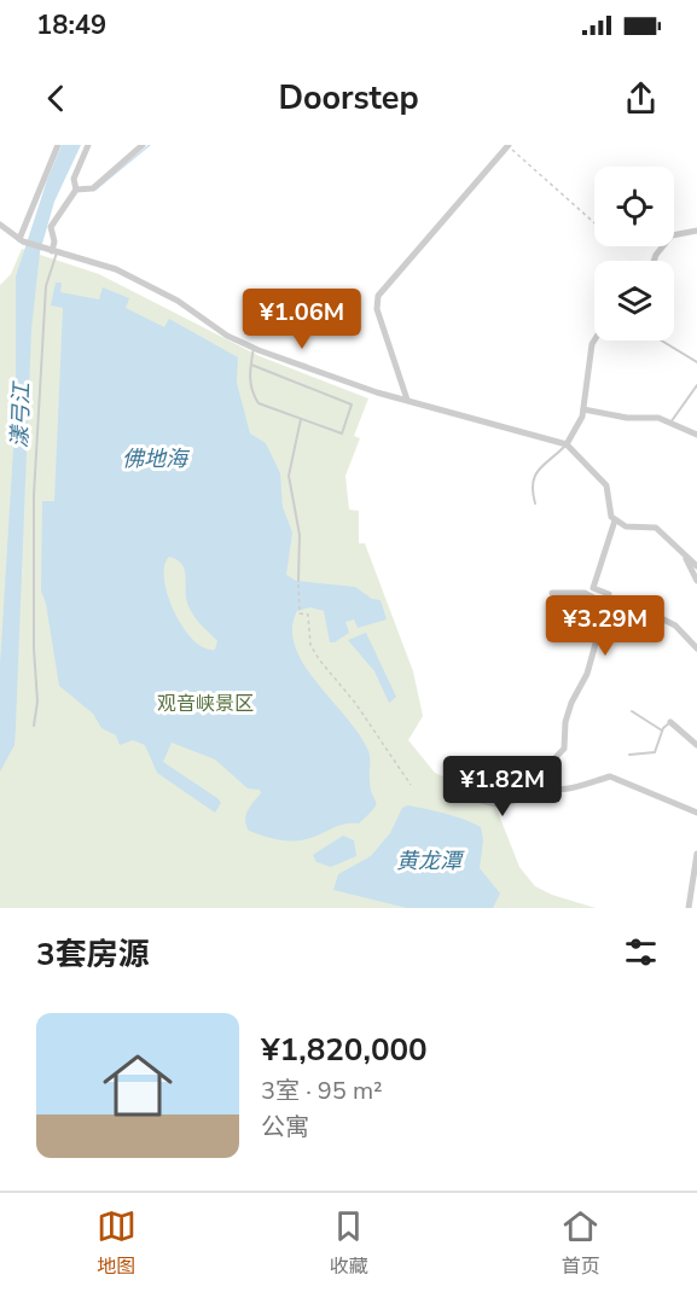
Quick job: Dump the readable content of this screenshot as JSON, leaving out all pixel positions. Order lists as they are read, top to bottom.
{
  "water": ["漾弓江", "佛地海", "黄龙潭"],
  "parks": ["观音峡景区"],
  "page": {
    "status": "18:49",
    "header": "Doorstep",
    "price": ["¥1.06M", "¥3.29M", "¥1.82M"],
    "heading": "3套房源",
    "list": [
      {
        "name": "¥1,820,000",
        "note": "3室 · 95 m² · 公寓"
      }
    ],
    "tabs": ["地图", "收藏", "首页"]
  }
}
